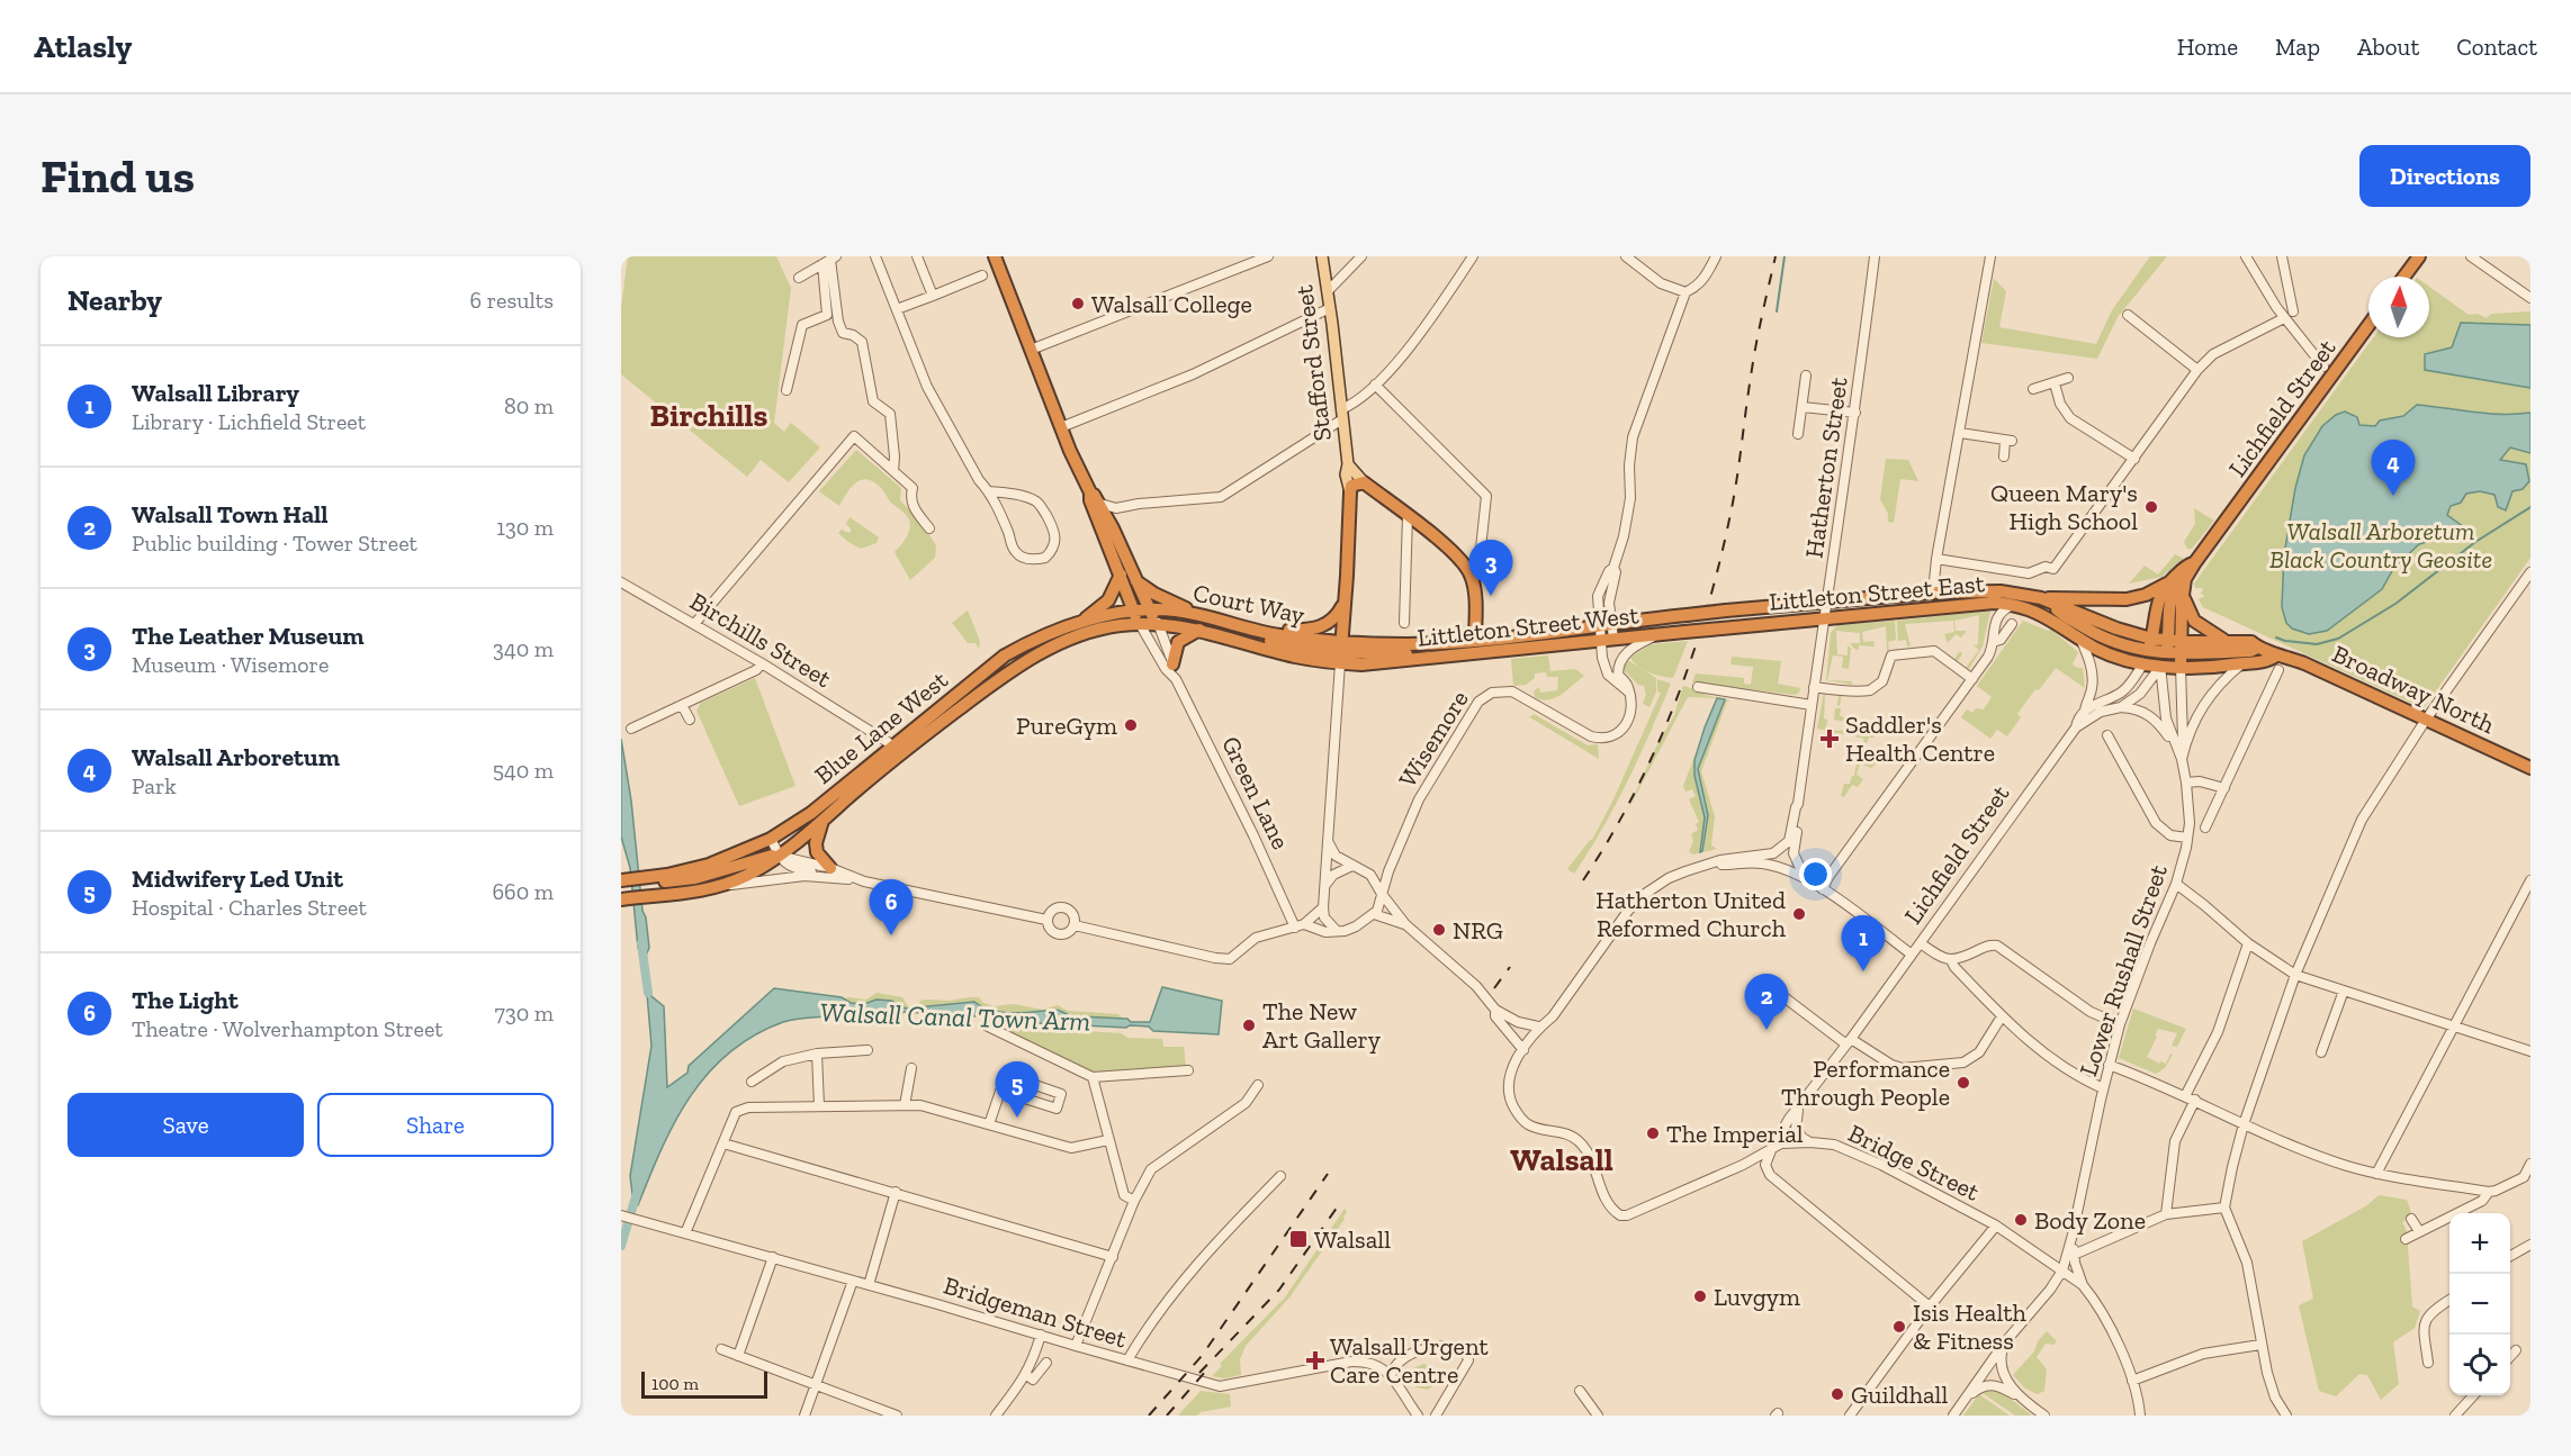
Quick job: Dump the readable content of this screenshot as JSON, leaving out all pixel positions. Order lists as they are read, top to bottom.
{
  "streets": {
    "highway": [
      "Stafford Street",
      "Lichfield Street",
      "Littleton Street East",
      "Court Way",
      "Littleton Street West",
      "Broadway North",
      "Blue Lane West",
      "Green Lane"
    ],
    "street": [
      "Hatherton Street",
      "Birchills Street",
      "Wisemore",
      "Lower Rushall Street",
      "Bridge Street",
      "Bridgeman Street"
    ]
  },
  "crossings": [
    ["Stafford Street", "Court Way"],
    ["Stafford Street", "Littleton Street West"],
    ["Stafford Street", "Wisemore"],
    ["Lichfield Street", "Littleton Street East"],
    ["Lichfield Street", "Broadway North"],
    ["Lichfield Street", "Lower Rushall Street"],
    ["Lichfield Street", "Bridge Street"],
    ["Hatherton Street", "Littleton Street East"],
    ["Littleton Street East", "Littleton Street West"],
    ["Littleton Street East", "Broadway North"],
    ["Littleton Street East", "Lower Rushall Street"],
    ["Court Way", "Littleton Street West"],
    ["Court Way", "Blue Lane West"],
    ["Court Way", "Green Lane"],
    ["Littleton Street West", "Wisemore"],
    ["Birchills Street", "Blue Lane West"],
    ["Broadway North", "Lower Rushall Street"],
    ["Blue Lane West", "Green Lane"],
    ["Lower Rushall Street", "Bridge Street"]
  ],
  "districts": ["Birchills", "Walsall"],
  "water": ["Walsall Canal Town Arm"],
  "parks": ["Walsall Arboretum Black Country Geosite"],
  "places": {
    "other": [
      "Walsall College",
      "Queen Mary's High School",
      "PureGym",
      "Hatherton United Reformed Church",
      "NRG",
      "The New Art Gallery",
      "Performance Through People",
      "The Imperial",
      "Body Zone",
      "Luvgym",
      "Isis Health & Fitness",
      "Guildhall"
    ],
    "health": ["Saddler's Health Centre", "Walsall Urgent Care Centre"],
    "transit": ["Walsall"]
  },
  "scale_bar": "100 m",
  "north": "top",
  "page": {
    "header": "Atlasly",
    "nav": [
      "Home",
      "Map",
      "About",
      "Contact"
    ],
    "buttons": [
      "Directions",
      ["Save", "Share"]
    ],
    "title": "Find us",
    "heading": ["Nearby", "6 results"],
    "list": [
      {
        "mark": "1",
        "name": "Walsall Library",
        "note": "Library · Lichfield Street",
        "value": "80 m"
      },
      {
        "mark": "2",
        "name": "Walsall Town Hall",
        "note": "Public building · Tower Street",
        "value": "130 m"
      },
      {
        "mark": "3",
        "name": "The Leather Museum",
        "note": "Museum · Wisemore",
        "value": "340 m"
      },
      {
        "mark": "4",
        "name": "Walsall Arboretum",
        "note": "Park",
        "value": "540 m"
      },
      {
        "mark": "5",
        "name": "Midwifery Led Unit",
        "note": "Hospital · Charles Street",
        "value": "660 m"
      },
      {
        "mark": "6",
        "name": "The Light",
        "note": "Theatre · Wolverhampton Street",
        "value": "730 m"
      }
    ],
    "pins": [
      "4",
      "3",
      "6",
      "1",
      "2",
      "5"
    ],
    "map_buttons": ["+", "−"],
    "scale": "100 m"
  }
}
